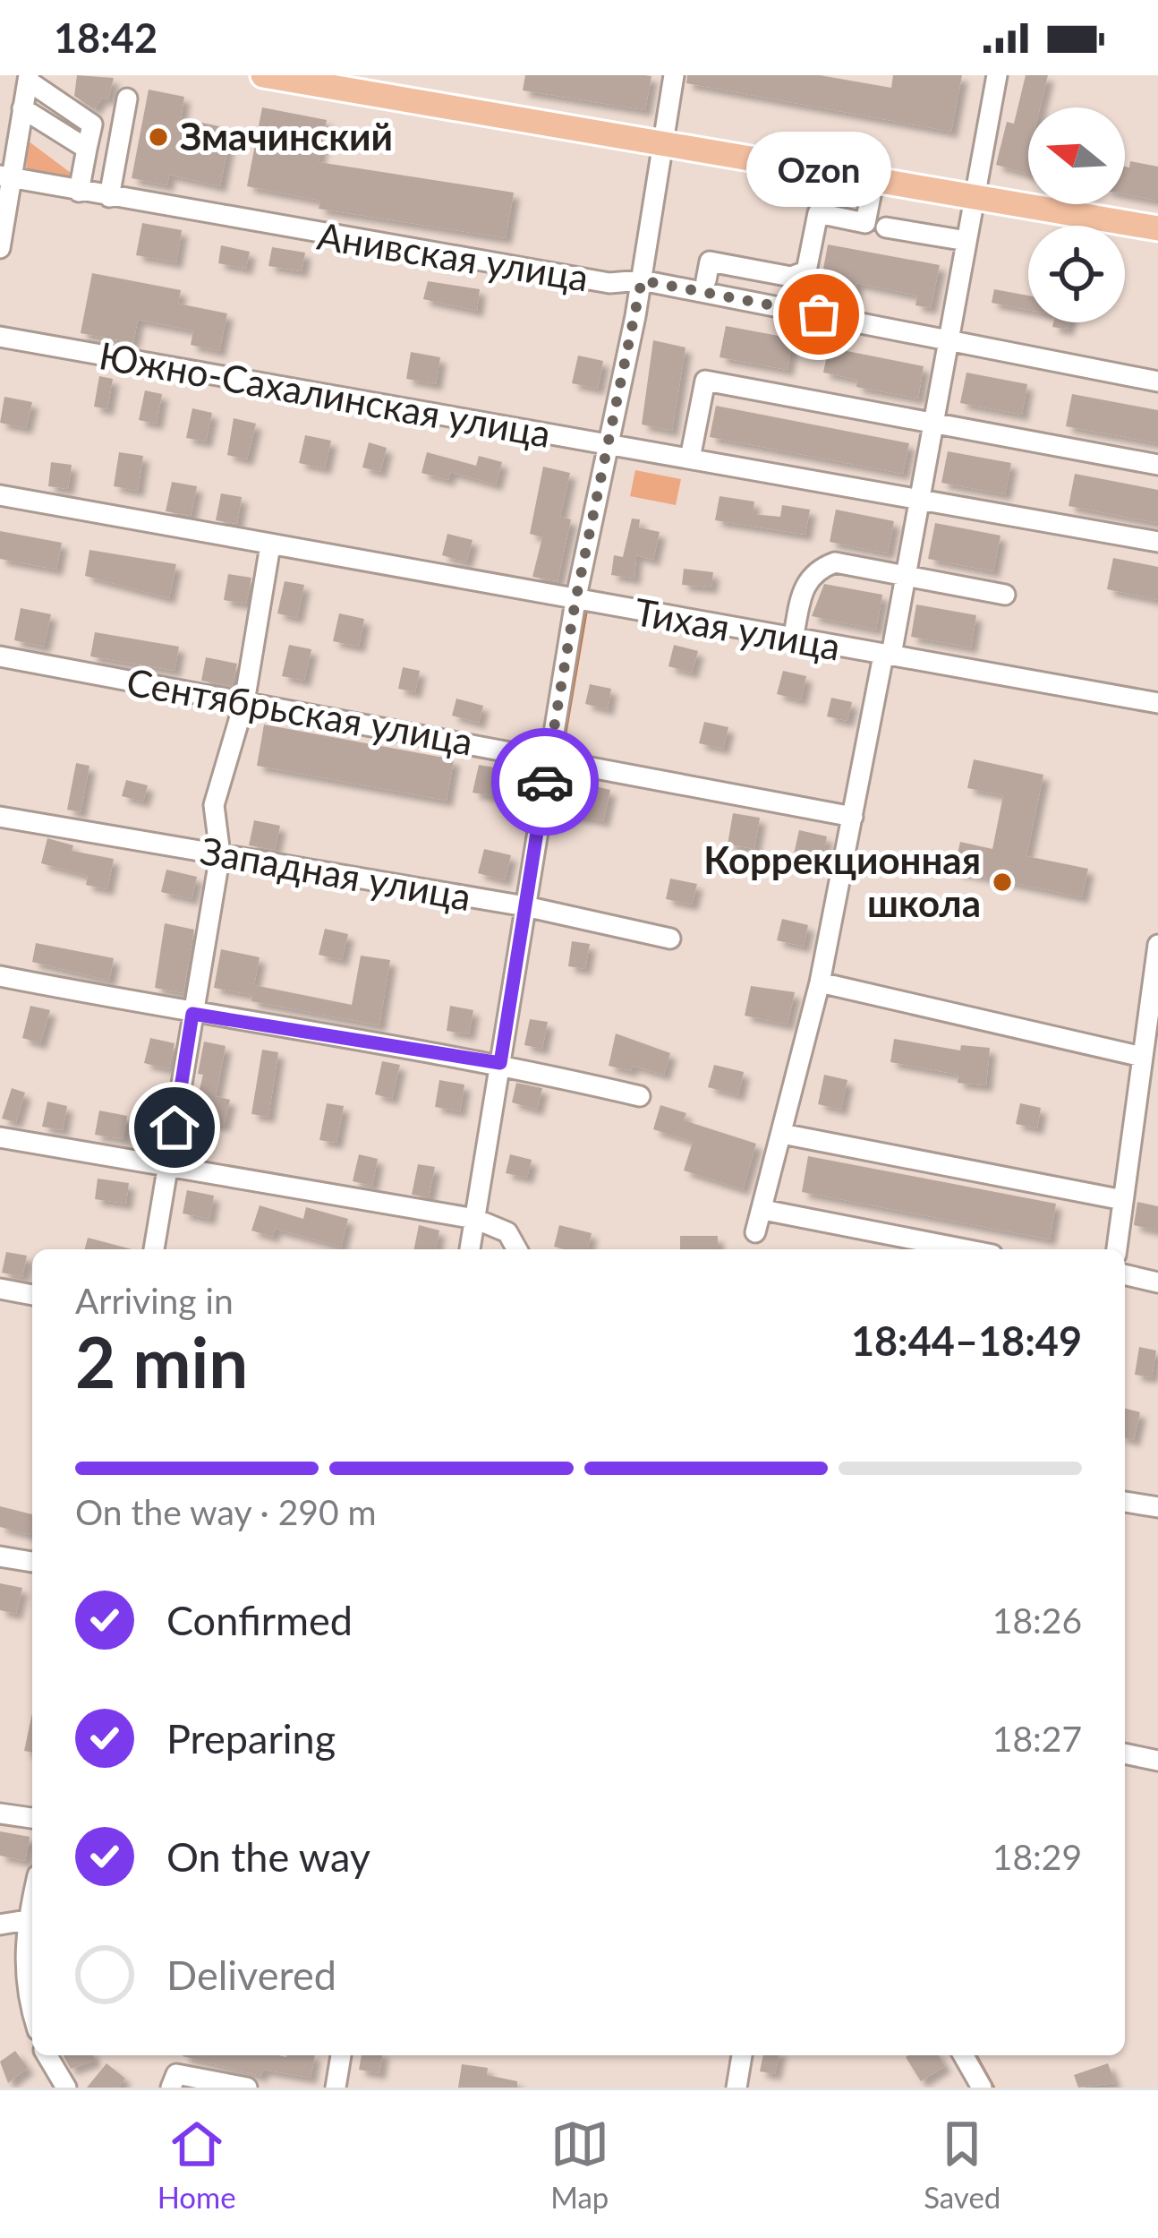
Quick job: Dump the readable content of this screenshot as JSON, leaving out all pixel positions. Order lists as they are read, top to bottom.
{
  "streets": {
    "street": [
      "Анивская улица",
      "Южно-Сахалинская улица",
      "Тихая улица",
      "Сентябрьская улица",
      "Западная улица"
    ]
  },
  "places": ["Змачинский", "Ozon", "Коррекционная школа"],
  "north": "left",
  "page": {
    "status": "18:42",
    "bubble": "Ozon",
    "heading": ["2 min", "Arriving in", "18:44–18:49"],
    "bar": "On the way · 290 m",
    "list": [
      ["Confirmed", "18:26"],
      ["Preparing", "18:27"],
      ["On the way", "18:29"],
      "Delivered"
    ],
    "tabs": ["Home", "Map", "Saved"]
  }
}
